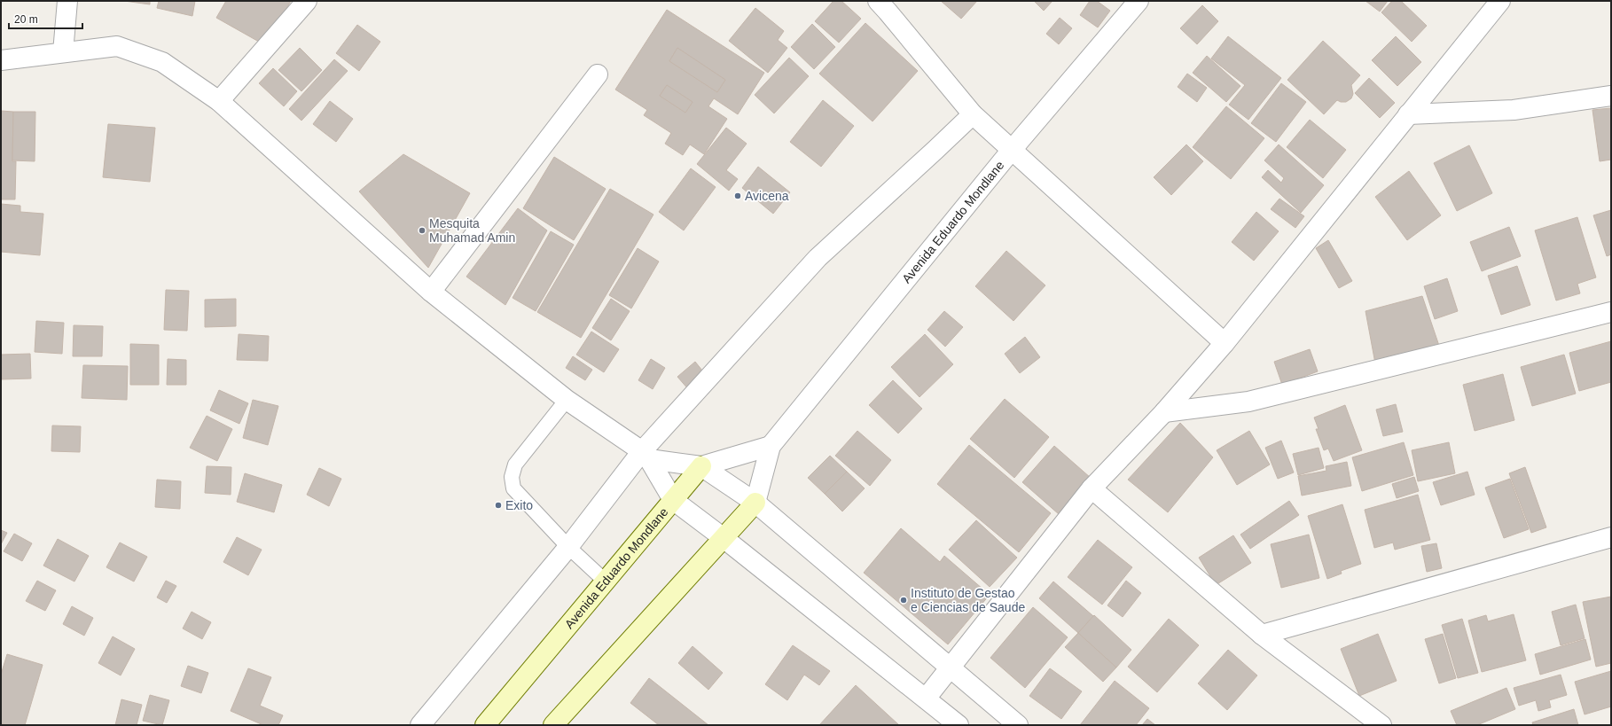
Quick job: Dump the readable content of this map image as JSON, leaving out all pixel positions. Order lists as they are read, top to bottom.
{
  "streets": {
    "main road": ["Avenida Eduardo Mondlane"]
  },
  "places": [
    "Avicena",
    "Mesquita Muhamad Amin",
    "Exito",
    "Instituto de Gestao e Ciencias de Saude"
  ],
  "scale_bar": "20 m"
}
